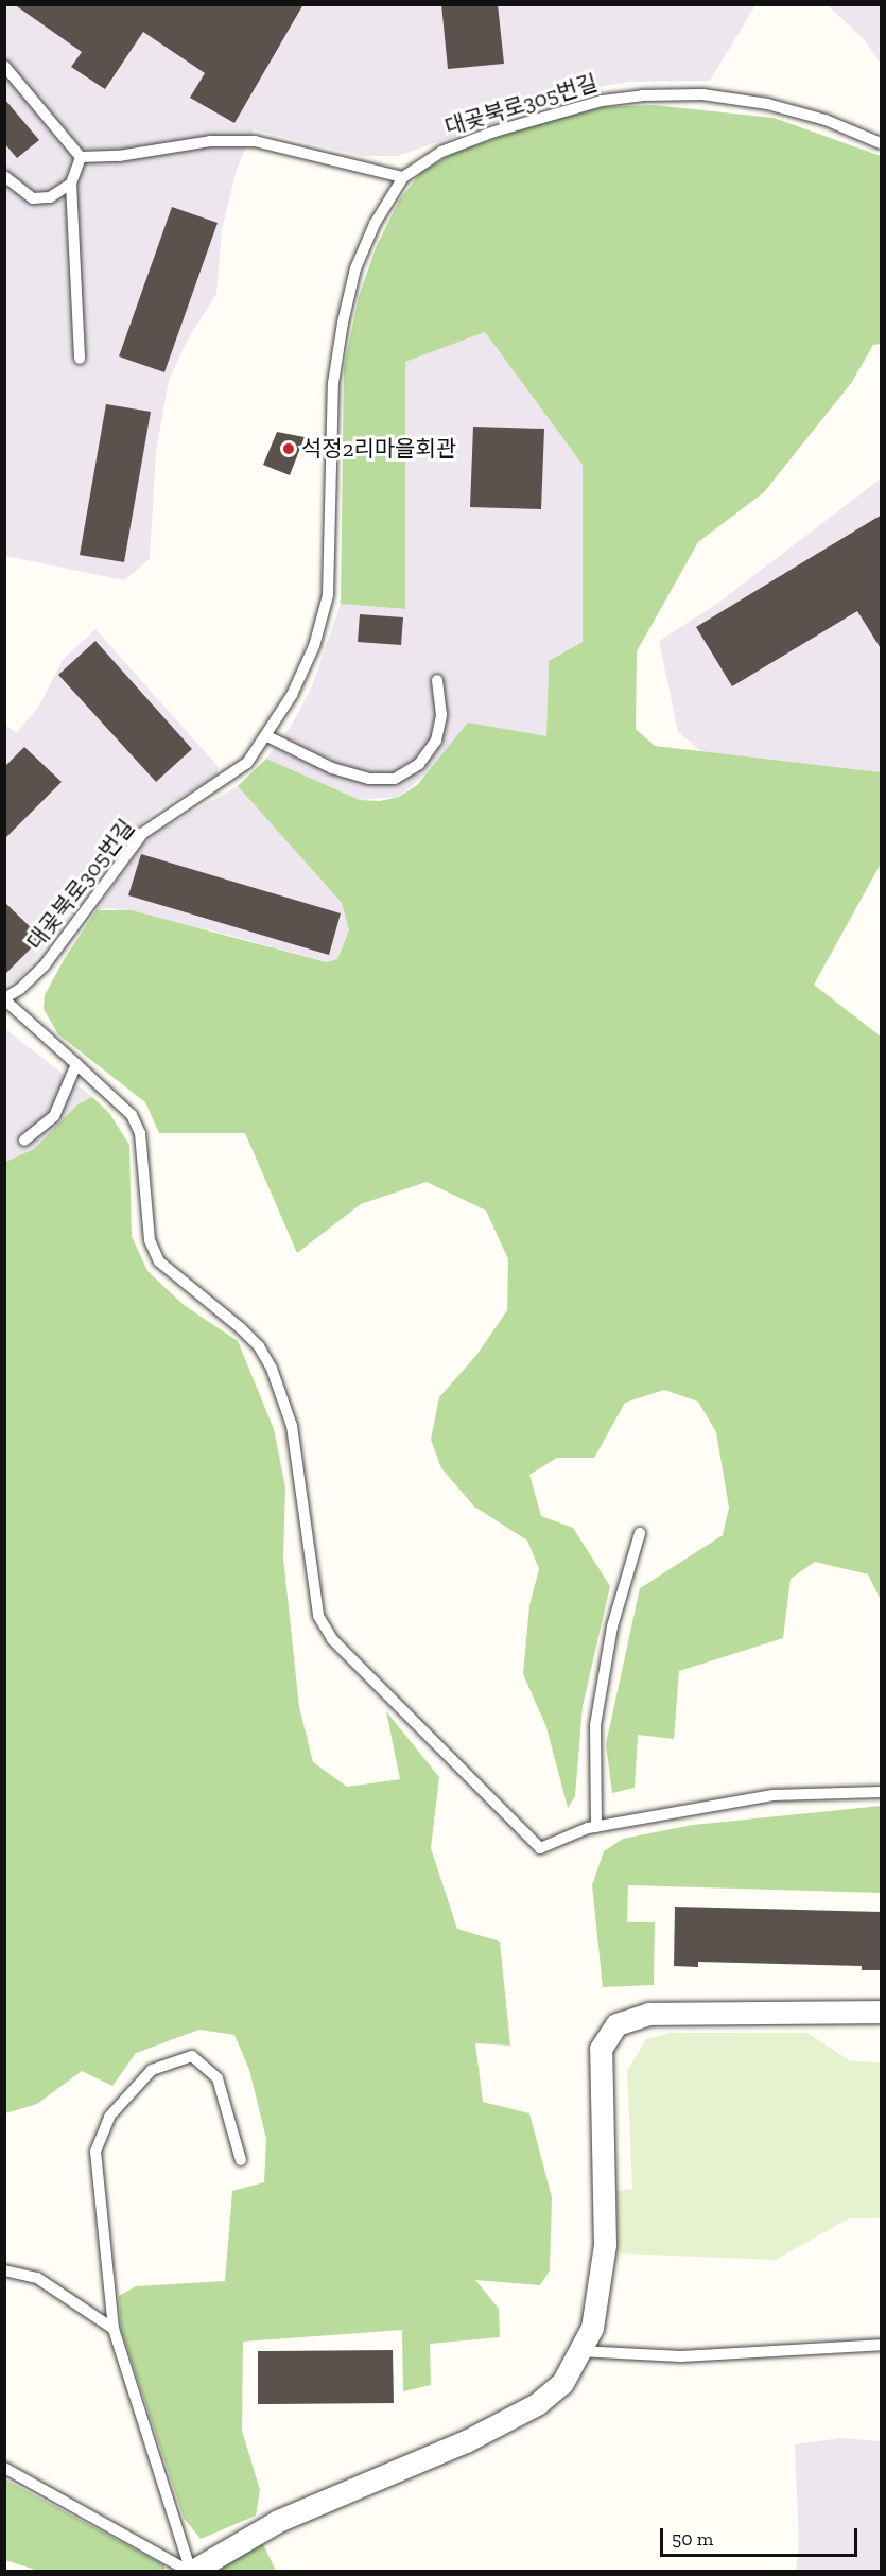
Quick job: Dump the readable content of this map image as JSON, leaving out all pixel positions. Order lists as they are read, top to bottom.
{
  "streets": {
    "lane": ["대곶북로305번길"]
  },
  "places": ["석정2리마을회관"],
  "scale_bar": "50 m"
}
